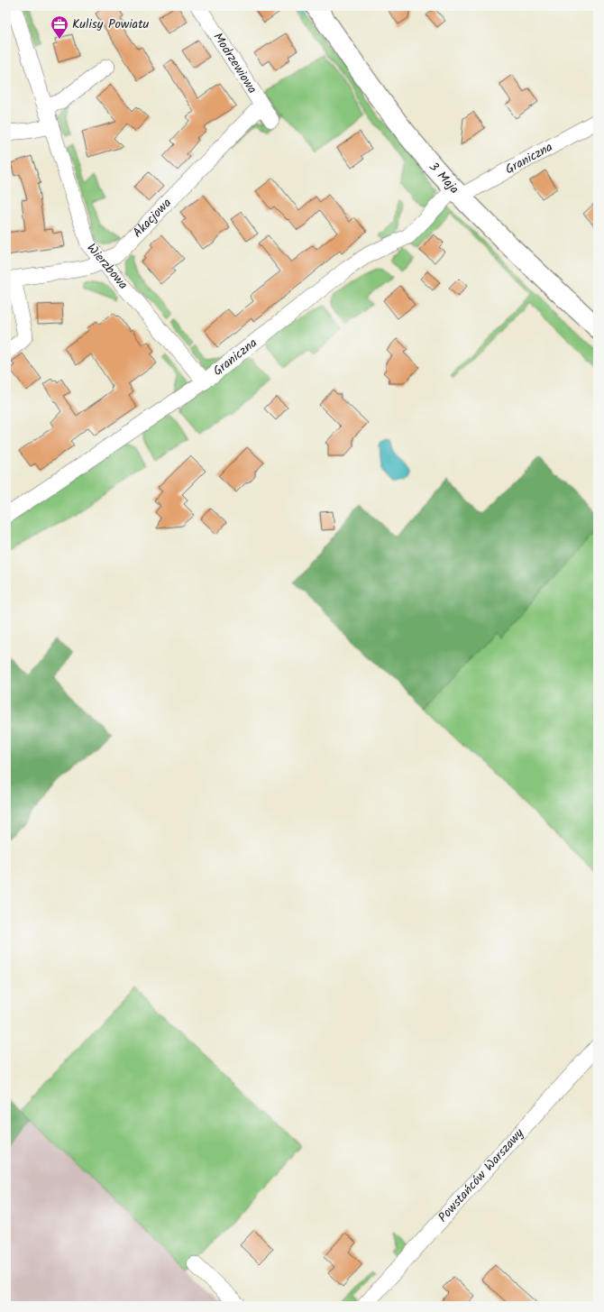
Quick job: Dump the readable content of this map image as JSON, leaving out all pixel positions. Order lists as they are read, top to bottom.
{
  "streets": {
    "main road": ["3 Maja"],
    "street": [
      "Modrzewiowa",
      "Graniczna",
      "Akacjowa",
      "Wierzbowa",
      "Powstańców Warszawy"
    ]
  },
  "crossings": [
    ["Modrzewiowa", "Akacjowa"],
    ["Graniczna", "3 Maja"],
    ["Graniczna", "Wierzbowa"],
    ["Akacjowa", "Wierzbowa"]
  ],
  "places": {
    "office": ["Kulisy Powiatu"]
  }
}
